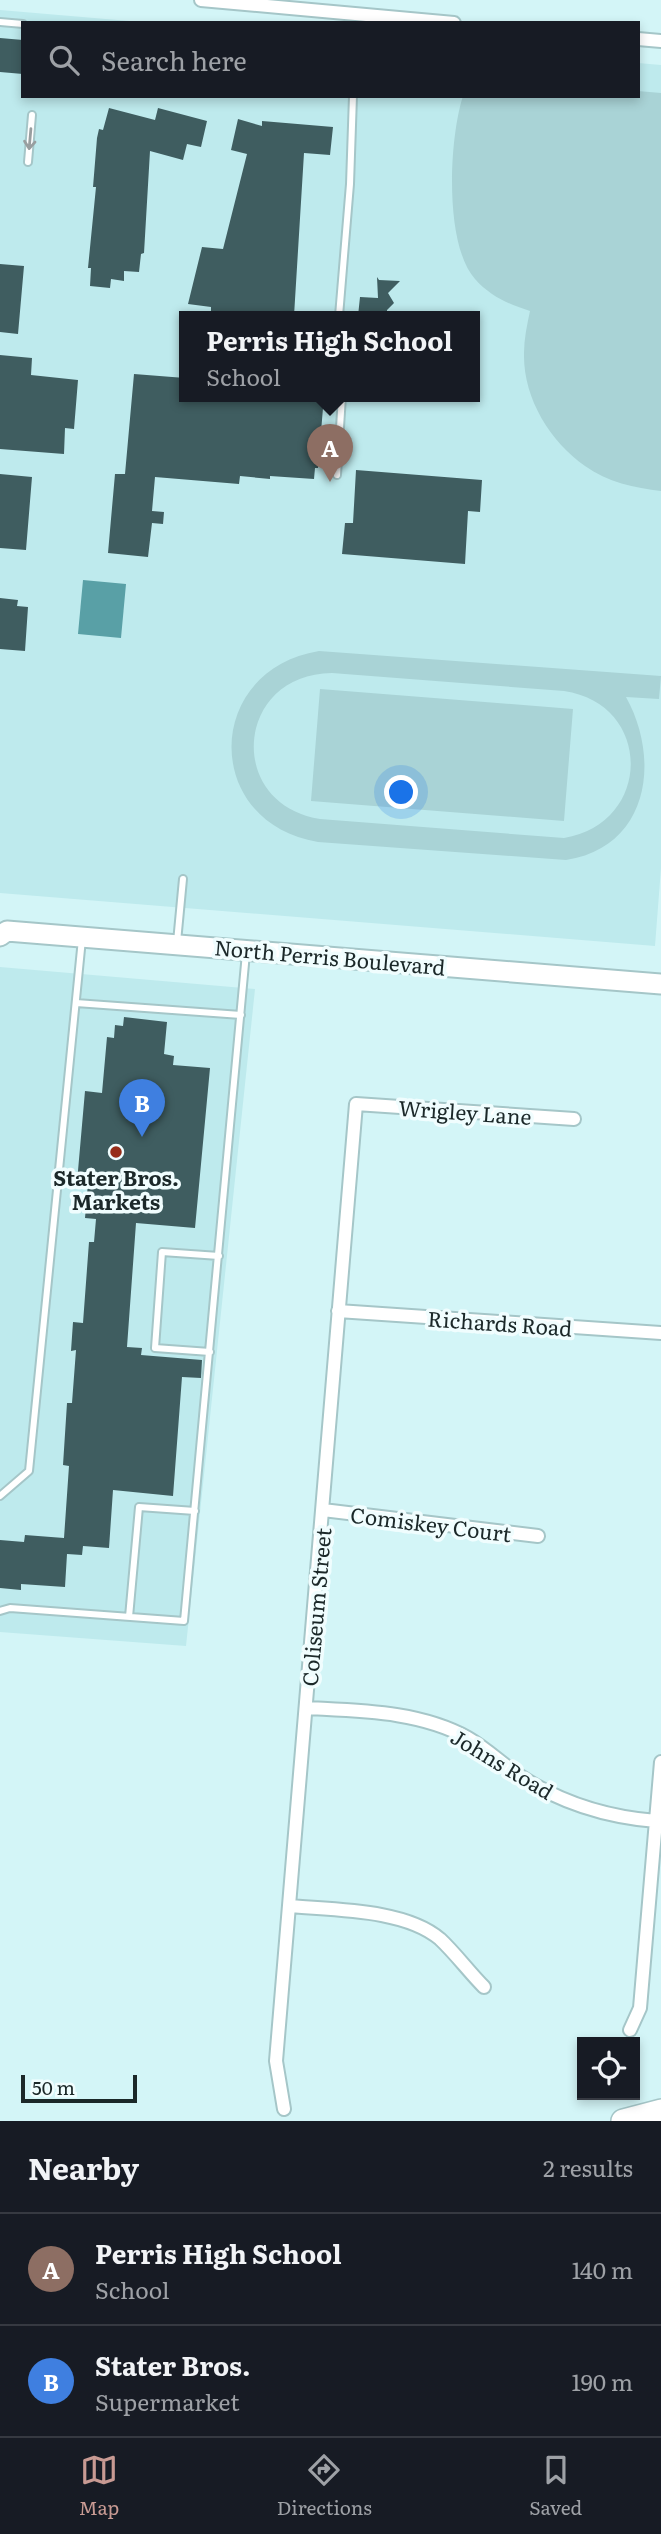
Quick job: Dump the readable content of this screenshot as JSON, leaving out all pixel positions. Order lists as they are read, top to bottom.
{
  "streets": {
    "main road": ["North Perris Boulevard"],
    "street": [
      "Wrigley Lane",
      "Richards Road",
      "Comiskey Court",
      "Coliseum Street",
      "Johns Road"
    ]
  },
  "crossings": [
    ["Wrigley Lane", "Coliseum Street"],
    ["Richards Road", "Coliseum Street"],
    ["Comiskey Court", "Coliseum Street"],
    ["Coliseum Street", "Johns Road"]
  ],
  "places": ["Stater Bros. Markets"],
  "scale_bar": "50 m",
  "page": {
    "search": "Search here",
    "popup": ["Perris High School", "School"],
    "pins": ["A", "B"],
    "scale": "50 m",
    "heading": ["Nearby", "2 results"],
    "list": [
      {
        "mark": "A",
        "name": "Perris High School",
        "note": "School",
        "value": "140 m"
      },
      {
        "mark": "B",
        "name": "Stater Bros.",
        "note": "Supermarket",
        "value": "190 m"
      }
    ],
    "nav": ["Map", "Directions", "Saved"]
  }
}
